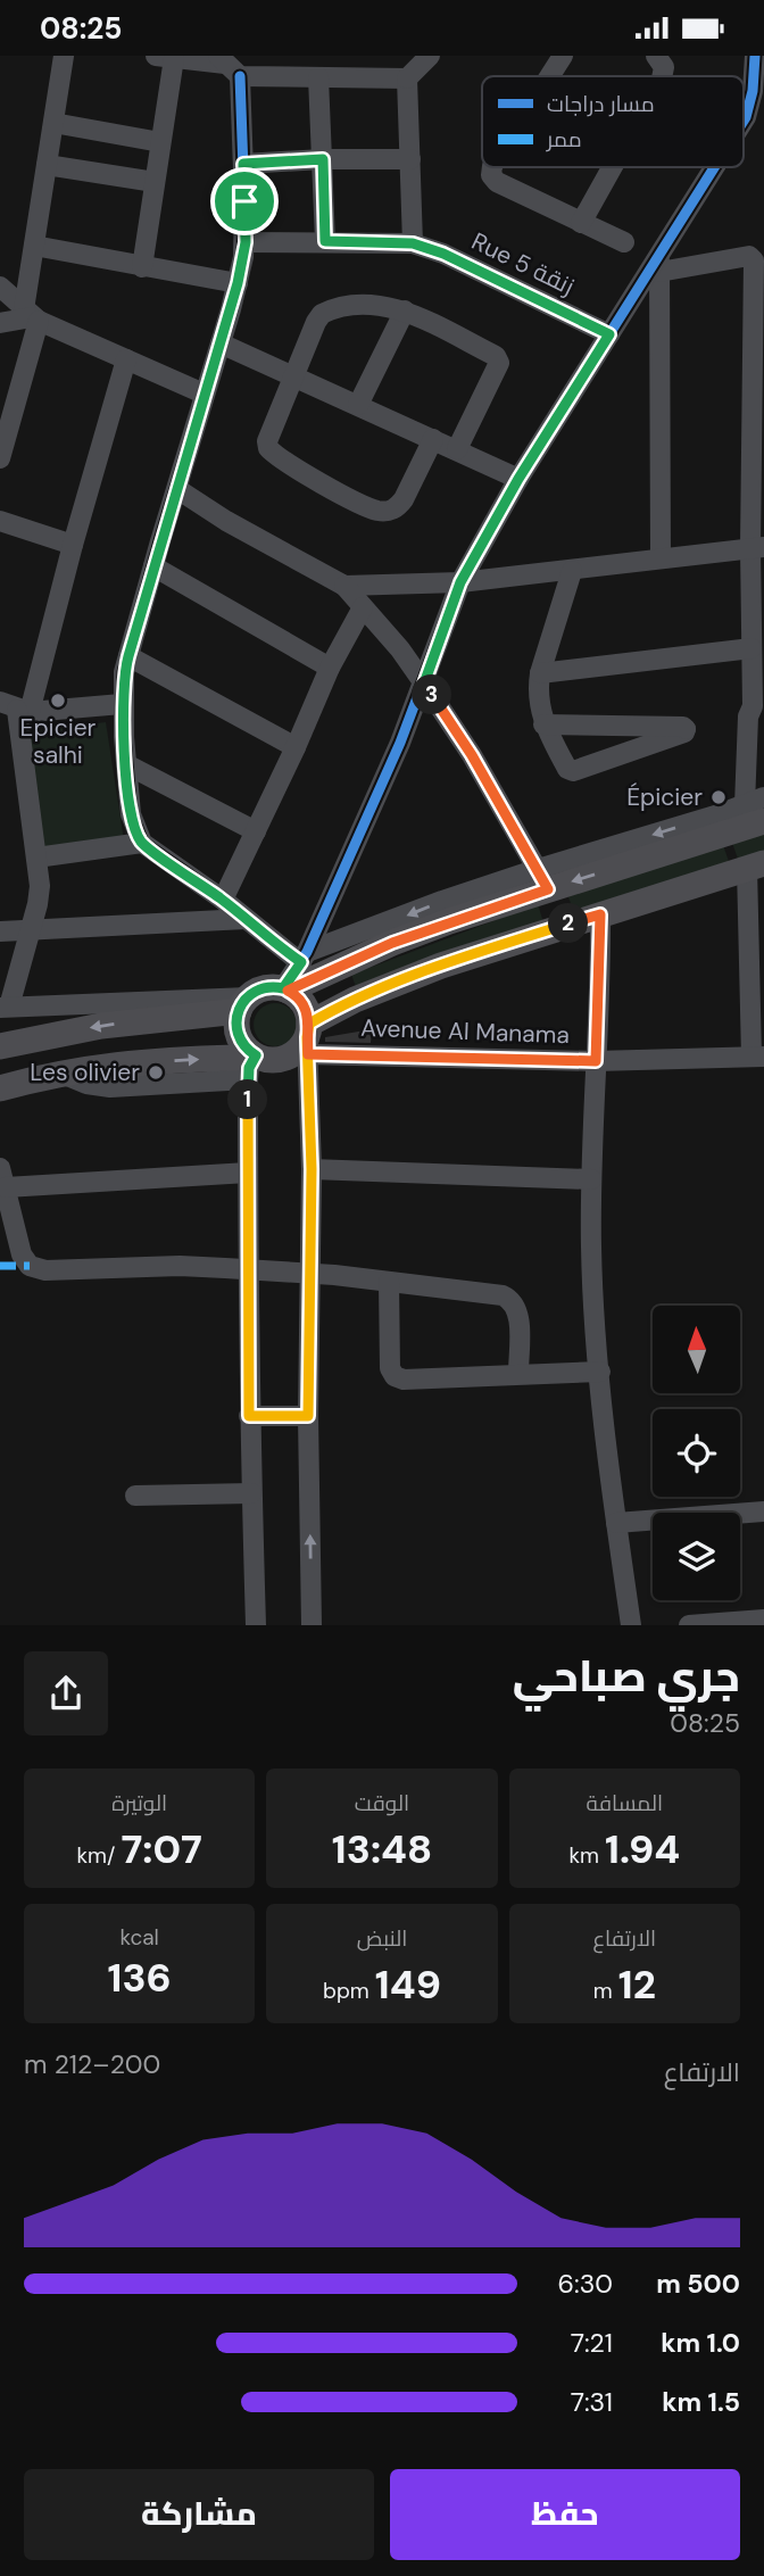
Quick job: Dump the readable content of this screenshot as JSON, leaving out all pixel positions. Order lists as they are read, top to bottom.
{
  "streets": {
    "street": ["Rue 5 زنقة", "Avenue Al Manama"]
  },
  "places": ["Epicier salhi", "Épicier", "Les olivier"],
  "legend": ["مسار دراجات", "ممر"],
  "north": "top",
  "page": {
    "status": "08:25",
    "pins": ["3", "2", "1"],
    "heading": ["جري صباحي", "08:25"],
    "stats": [
      ["المسافة", "1.94 km"],
      ["الوقت", "13:48"],
      ["الوتيرة", "7:07 /km"],
      ["الارتفاع", "12 m"],
      ["النبض", "149 bpm"],
      ["kcal", "136"]
    ],
    "chart": ["الارتفاع", "200–212 m"],
    "list": [
      {
        "name": "500 m",
        "note": "6:30"
      },
      {
        "name": "1.0 km",
        "note": "7:21"
      },
      {
        "name": "1.5 km",
        "note": "7:31"
      }
    ],
    "buttons": ["حفظ", "مشاركة"]
  }
}
